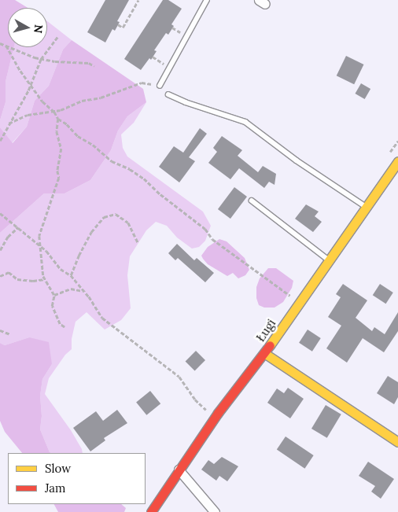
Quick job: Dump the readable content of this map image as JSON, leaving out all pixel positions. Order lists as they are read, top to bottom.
{
  "streets": {
    "street": ["Ługi"]
  },
  "legend": ["Slow", "Jam"],
  "north": "right"
}
